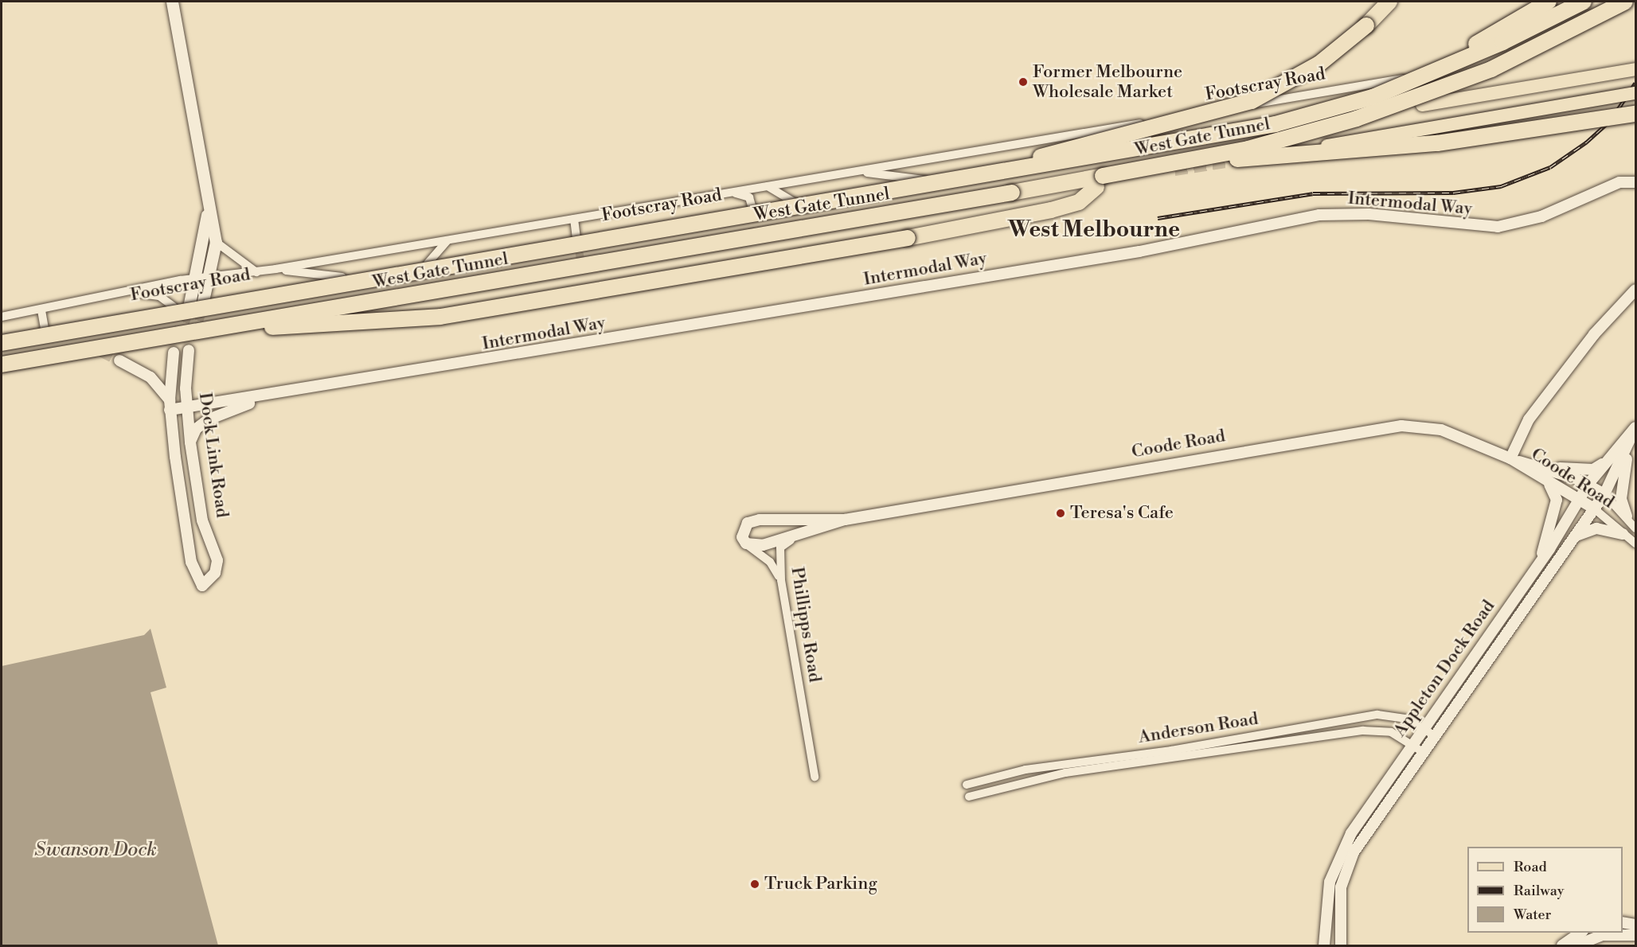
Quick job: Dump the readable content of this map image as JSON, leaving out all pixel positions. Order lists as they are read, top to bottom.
{
  "streets": {
    "highway": ["West Gate Tunnel"],
    "main road": ["Footscray Road"],
    "street": [
      "Intermodal Way",
      "Coode Road",
      "Dock Link Road",
      "Phillipps Road",
      "Appleton Dock Road",
      "Anderson Road"
    ]
  },
  "crossings": [
    ["Footscray Road", "West Gate Tunnel"],
    ["Intermodal Way", "Dock Link Road"],
    ["Coode Road", "Phillipps Road"],
    ["Coode Road", "Appleton Dock Road"],
    ["Appleton Dock Road", "Anderson Road"]
  ],
  "districts": ["West Melbourne"],
  "water": ["Swanson Dock"],
  "places": ["Former Melbourne Wholesale Market", "Teresa's Cafe", "Truck Parking"],
  "legend": ["Road", "Railway", "Water"]
}
